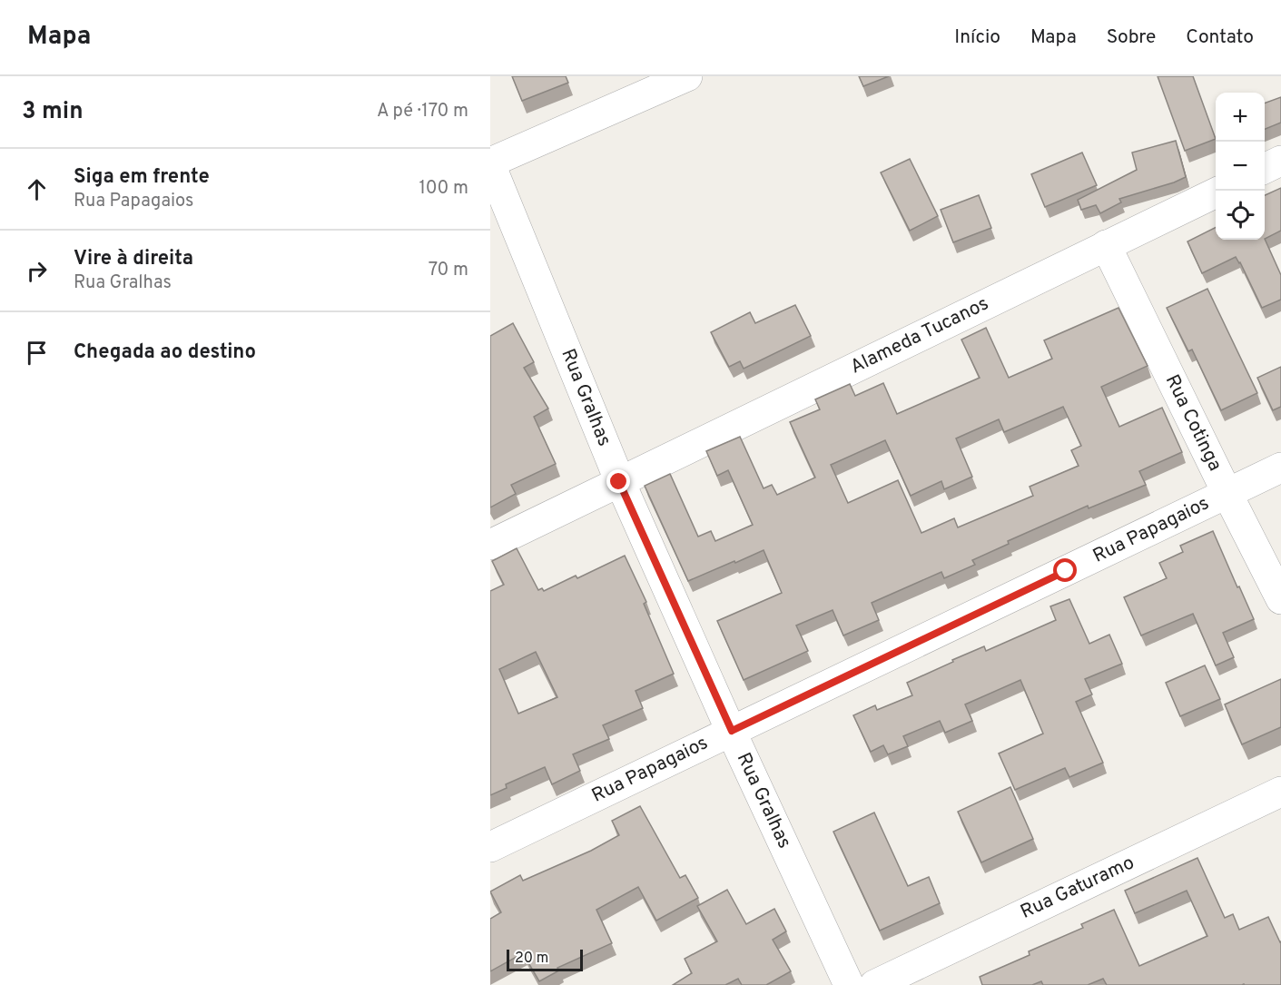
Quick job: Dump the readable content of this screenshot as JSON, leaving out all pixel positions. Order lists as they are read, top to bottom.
{
  "streets": {
    "street": [
      "Alameda Tucanos",
      "Rua Gralhas",
      "Rua Cotinga",
      "Rua Papagaios",
      "Rua Gaturamo"
    ]
  },
  "crossings": [
    ["Alameda Tucanos", "Rua Gralhas"],
    ["Alameda Tucanos", "Rua Cotinga"],
    ["Rua Gralhas", "Rua Papagaios"],
    ["Rua Cotinga", "Rua Papagaios"]
  ],
  "scale_bar": "20 m",
  "page": {
    "header": "Mapa",
    "nav": [
      "Início",
      "Mapa",
      "Sobre",
      "Contato"
    ],
    "heading": ["3 min", "A pé · 170 m"],
    "map_buttons": ["+", "−"],
    "list": [
      ["Siga em frente", "Rua Papagaios", "100 m"],
      ["Vire à direita", "Rua Gralhas", "70 m"],
      "Chegada ao destino"
    ],
    "scale": "20 m"
  }
}
